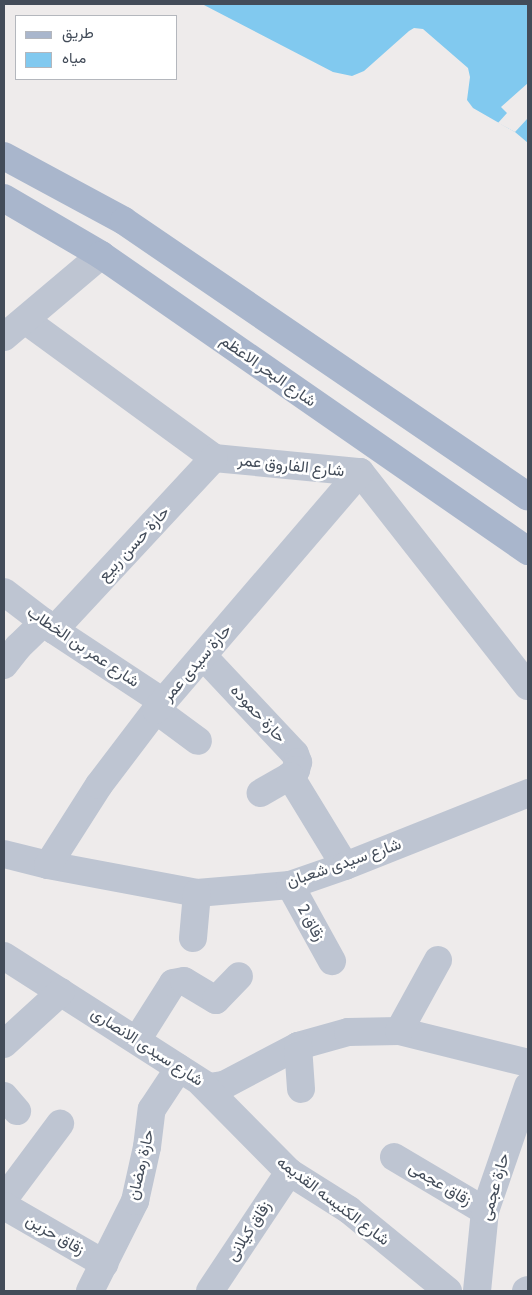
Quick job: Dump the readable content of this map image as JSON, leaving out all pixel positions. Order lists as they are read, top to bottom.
{
  "streets": {
    "main road": ["شارع البحر الاعظم"],
    "street": [
      "شارع الفاروق عمر",
      "حارة حسن ربيع",
      "شارع عمر بن الخطاب",
      "حارة سيدى عمر",
      "حارة حموده",
      "شارع سيدى شعبان",
      "زقاق 2",
      "شارع سيدى الانصارى",
      "حارة رمضان",
      "زقاق عجمى",
      "حارة عجمى",
      "شارع الكنيسه القديمه",
      "زقاق كيلانى",
      "زقاق حزين"
    ]
  },
  "crossings": [
    ["شارع الفاروق عمر", "حارة حسن ربيع"],
    ["شارع الفاروق عمر", "حارة سيدى عمر"],
    ["حارة حسن ربيع", "شارع عمر بن الخطاب"],
    ["شارع عمر بن الخطاب", "حارة سيدى عمر"],
    ["حارة سيدى عمر", "حارة حموده"],
    ["حارة سيدى عمر", "شارع سيدى شعبان"],
    ["شارع سيدى شعبان", "زقاق 2"],
    ["شارع سيدى الانصارى", "حارة رمضان"],
    ["شارع سيدى الانصارى", "شارع الكنيسه القديمه"],
    ["حارة رمضان", "زقاق حزين"],
    ["زقاق عجمى", "حارة عجمى"],
    ["شارع الكنيسه القديمه", "زقاق كيلانى"]
  ],
  "legend": ["طريق", "مياه"]
}
